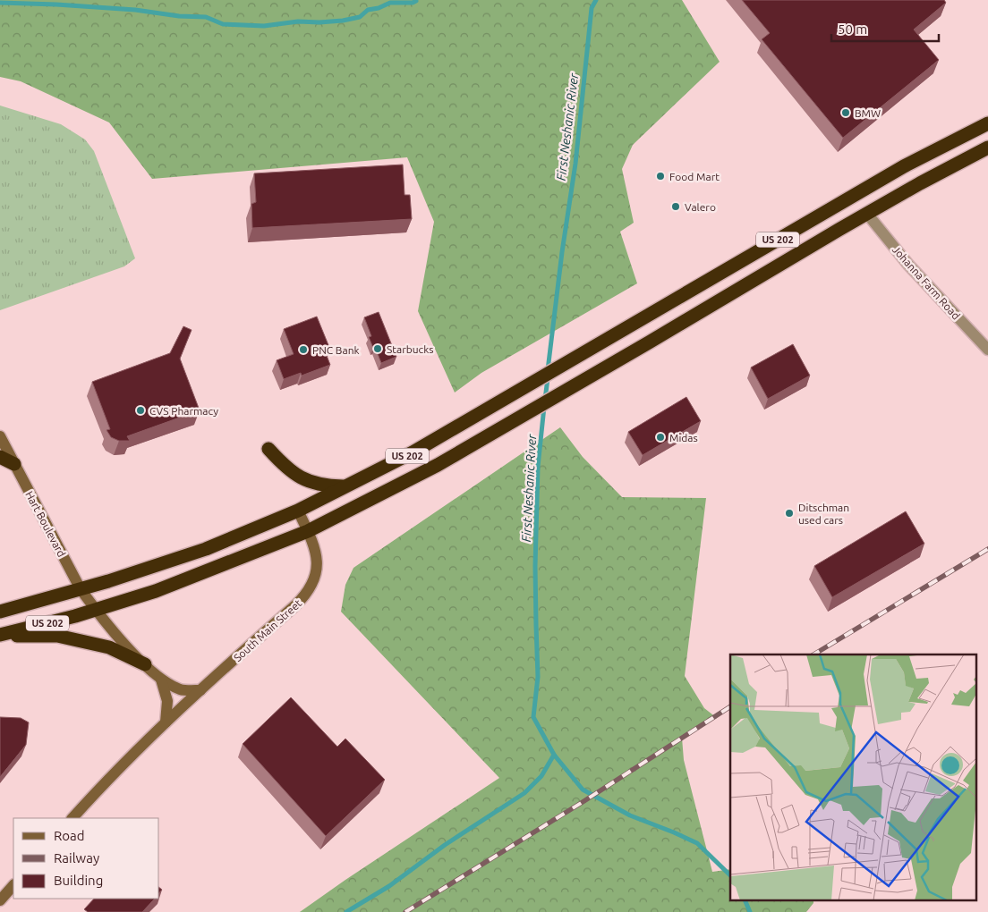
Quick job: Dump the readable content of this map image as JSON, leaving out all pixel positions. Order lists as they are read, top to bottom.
{
  "streets": {
    "highway": ["US 202"],
    "street": ["Johanna Farm Road", "Hart Boulevard", "South Main Street"]
  },
  "crossings": [
    ["US 202", "Johanna Farm Road"],
    ["US 202", "Hart Boulevard"],
    ["US 202", "South Main Street"]
  ],
  "water": ["First Neshanic River"],
  "places": [
    "BMW",
    "Food Mart",
    "Valero",
    "Starbucks",
    "PNC Bank",
    "CVS Pharmacy",
    "Midas",
    "Ditschman used cars"
  ],
  "legend": ["Road", "Railway", "Building"],
  "scale_bar": "50 m"
}
